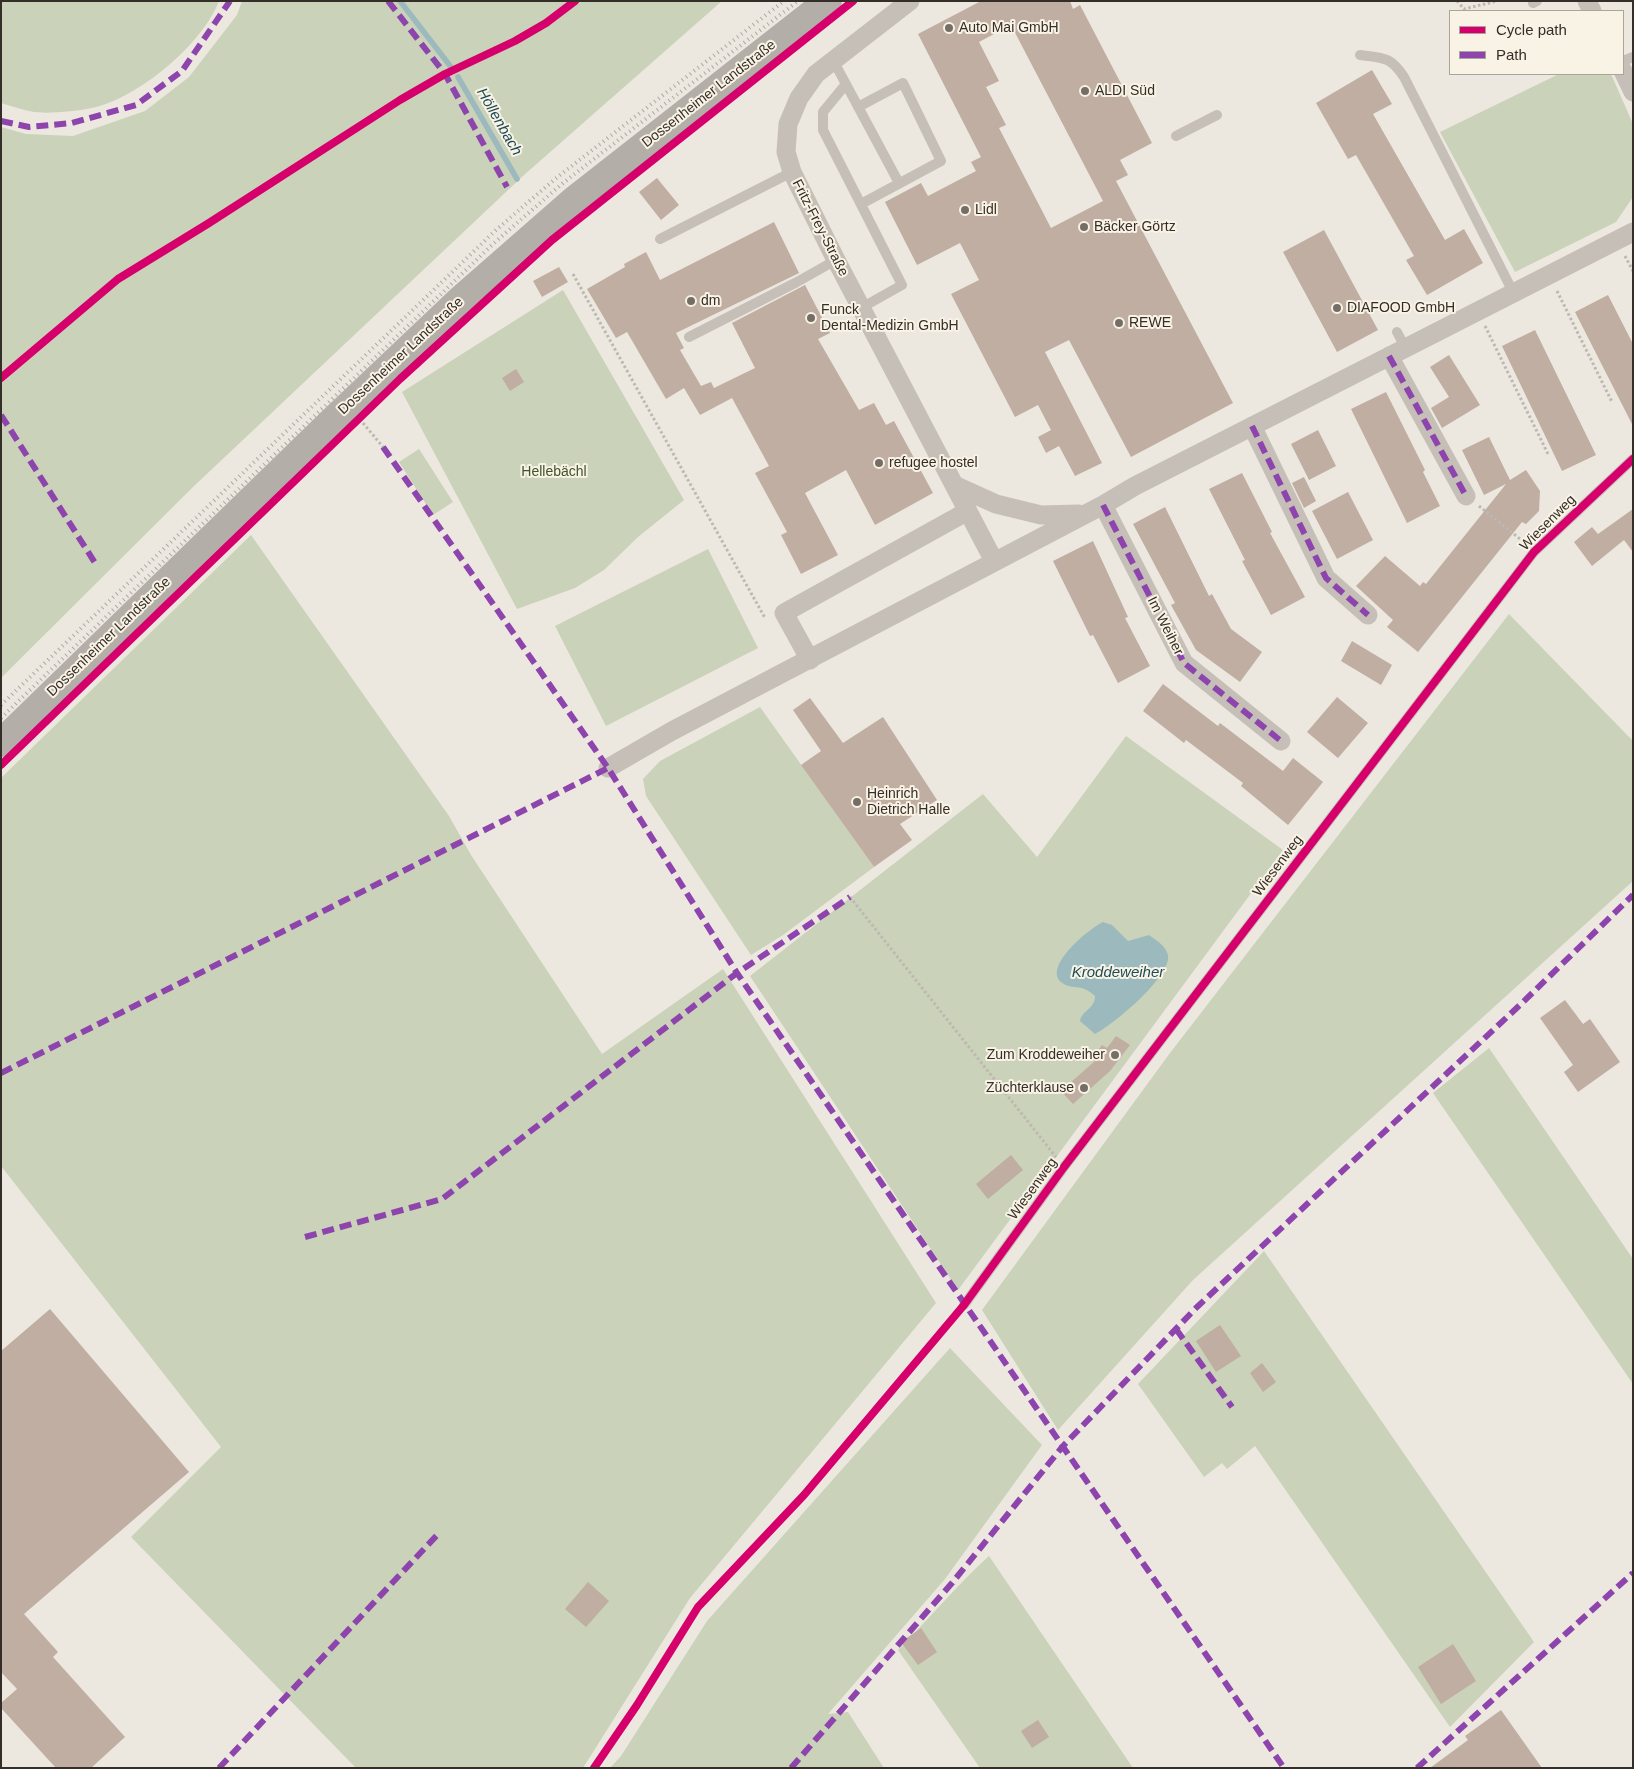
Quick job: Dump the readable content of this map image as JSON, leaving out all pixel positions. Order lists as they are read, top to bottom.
{
  "streets": {
    "main road": ["Dossenheimer Landstraße"],
    "street": ["Fritz-Frey-Straße", "Im Weiher"],
    "lane": ["Wiesenweg"]
  },
  "water": ["Höllenbach", "Kroddeweiher"],
  "parks": ["Hellebächl"],
  "places": [
    "Auto Mai GmbH",
    "ALDI Süd",
    "Lidl",
    "Bäcker Görtz",
    "dm",
    "DIAFOOD GmbH",
    "Funck Dental-Medizin GmbH",
    "REWE",
    "refugee hostel",
    "Heinrich Dietrich Halle",
    "Zum Kroddeweiher",
    "Züchterklause"
  ],
  "legend": ["Cycle path", "Path"]
}
